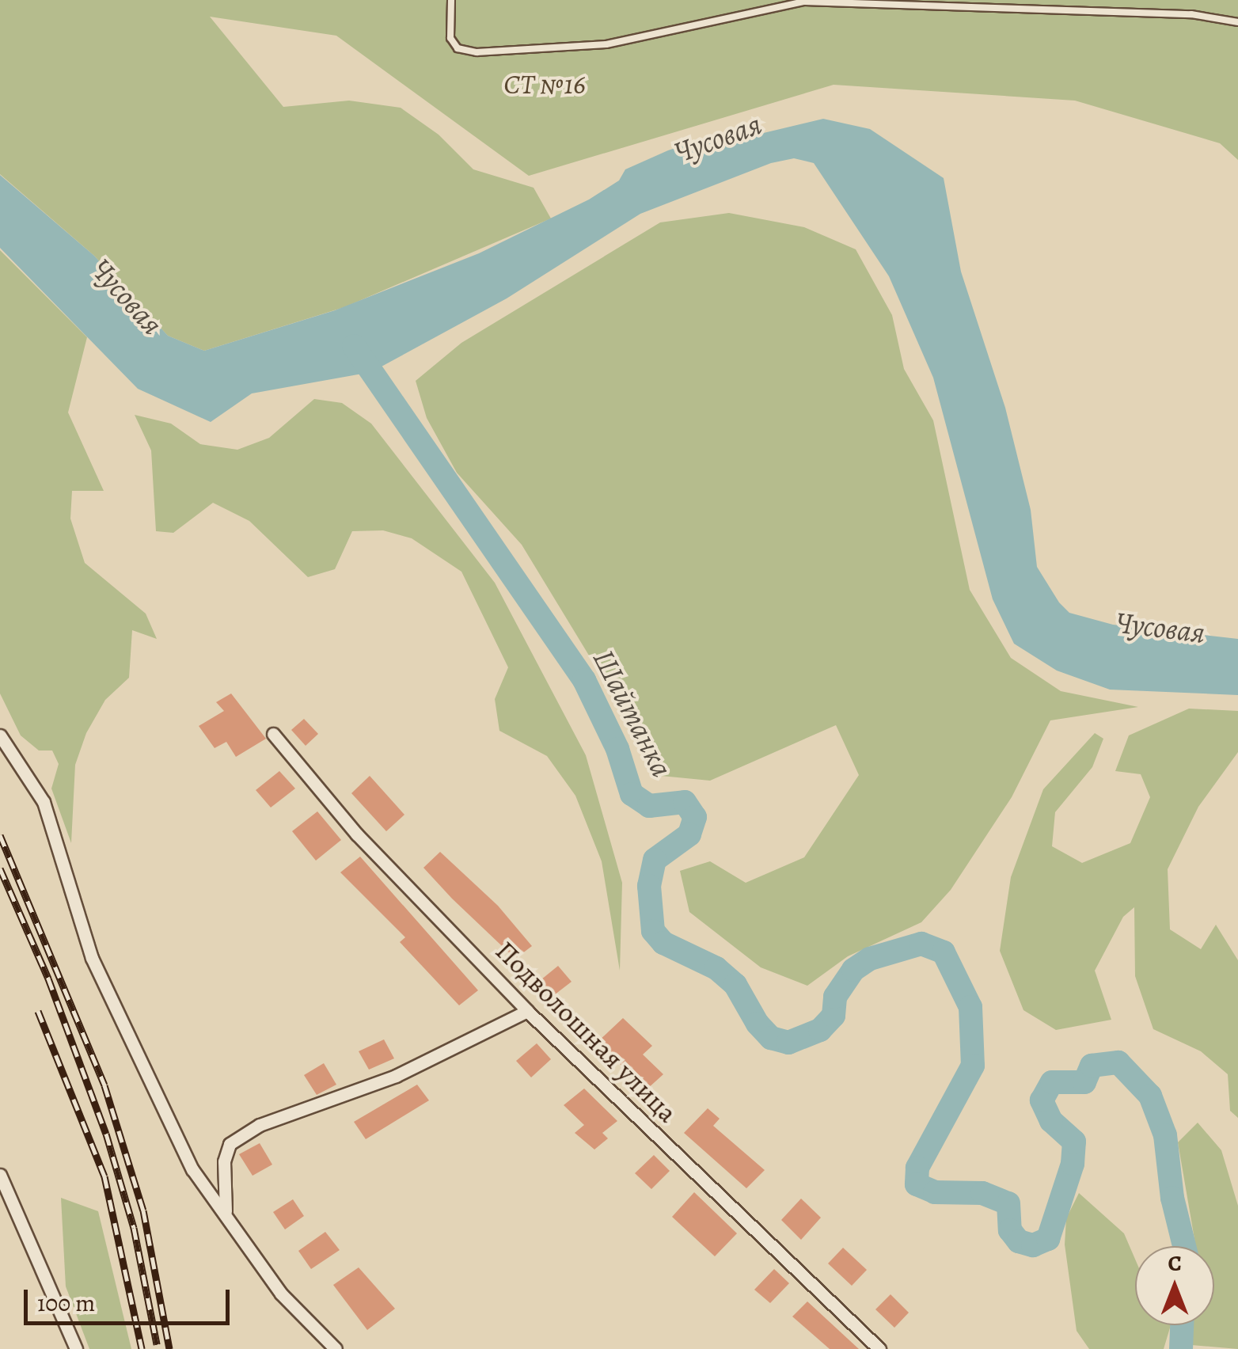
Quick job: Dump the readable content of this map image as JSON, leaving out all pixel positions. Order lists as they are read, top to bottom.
{
  "streets": {
    "street": ["Подволошная улица"]
  },
  "water": ["Чусовая", "Шайтанка"],
  "parks": ["СТ №16"],
  "scale_bar": "100 m",
  "north": "top"
}
